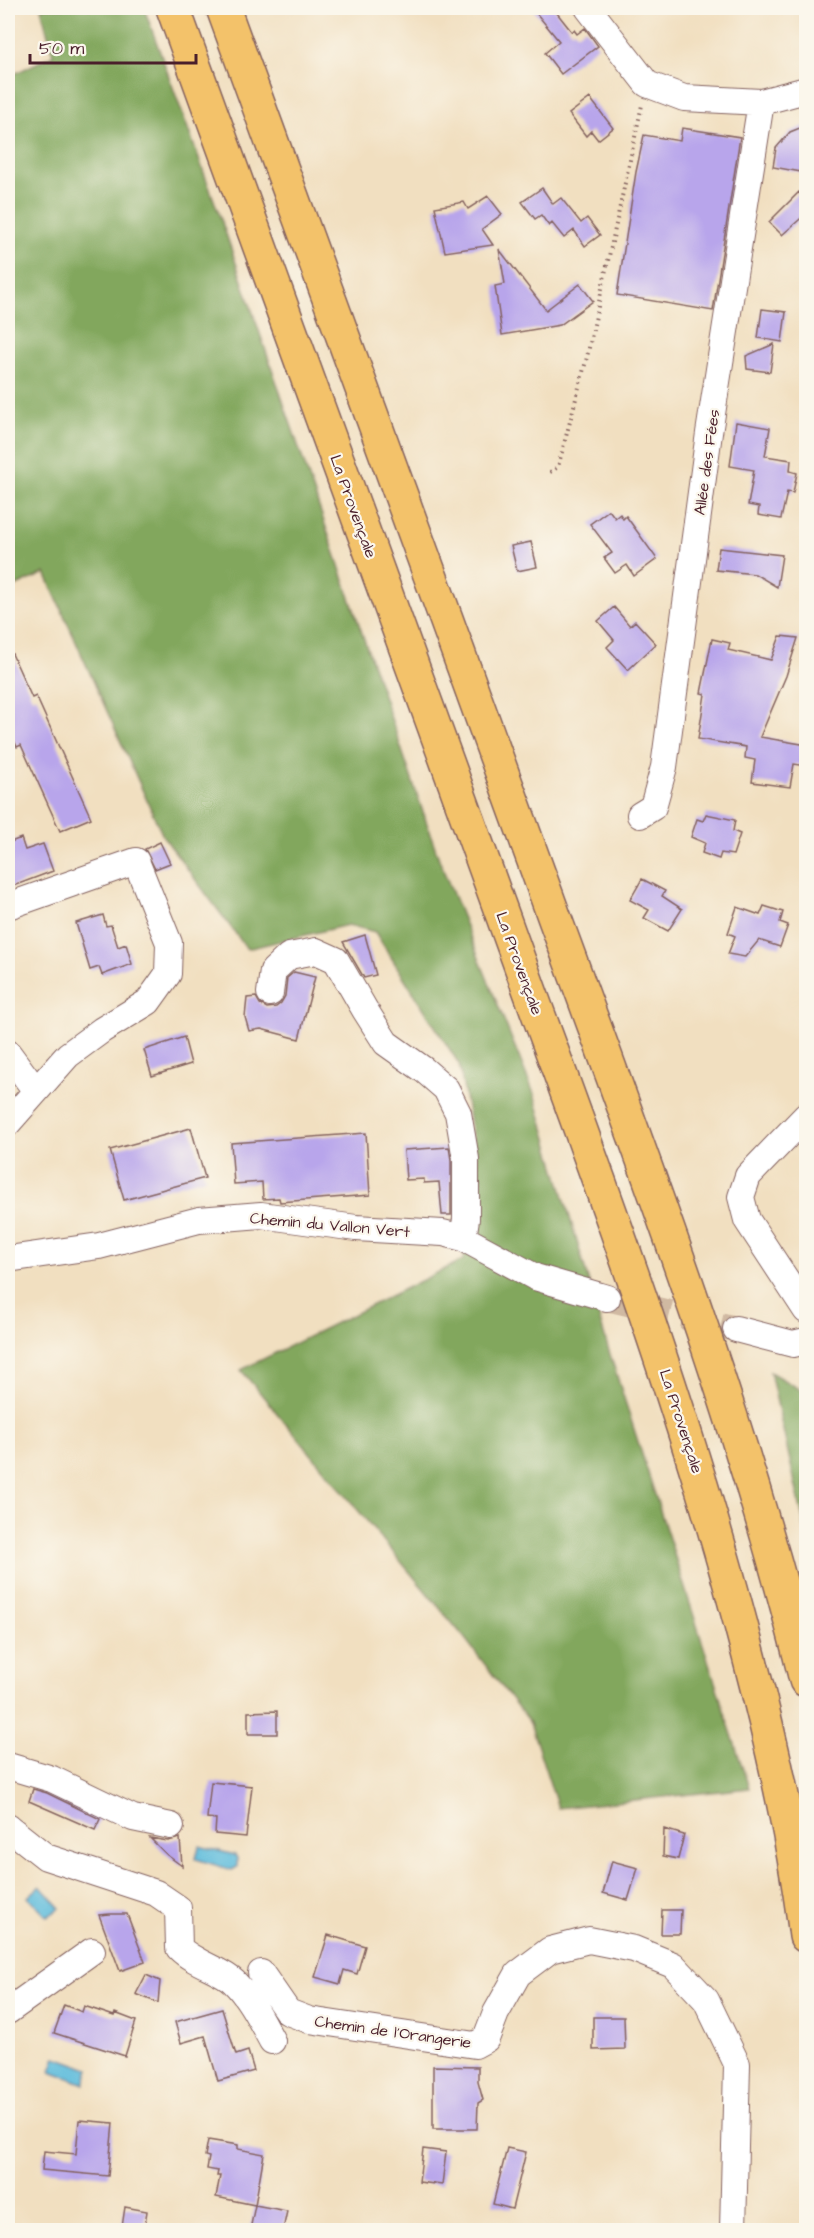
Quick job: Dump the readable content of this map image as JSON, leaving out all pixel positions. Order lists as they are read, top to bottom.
{
  "streets": {
    "highway": ["La Provençale"],
    "street": ["Allée des Fées", "Chemin du Vallon Vert", "Chemin de l'Orangerie"]
  },
  "scale_bar": "50 m"
}
